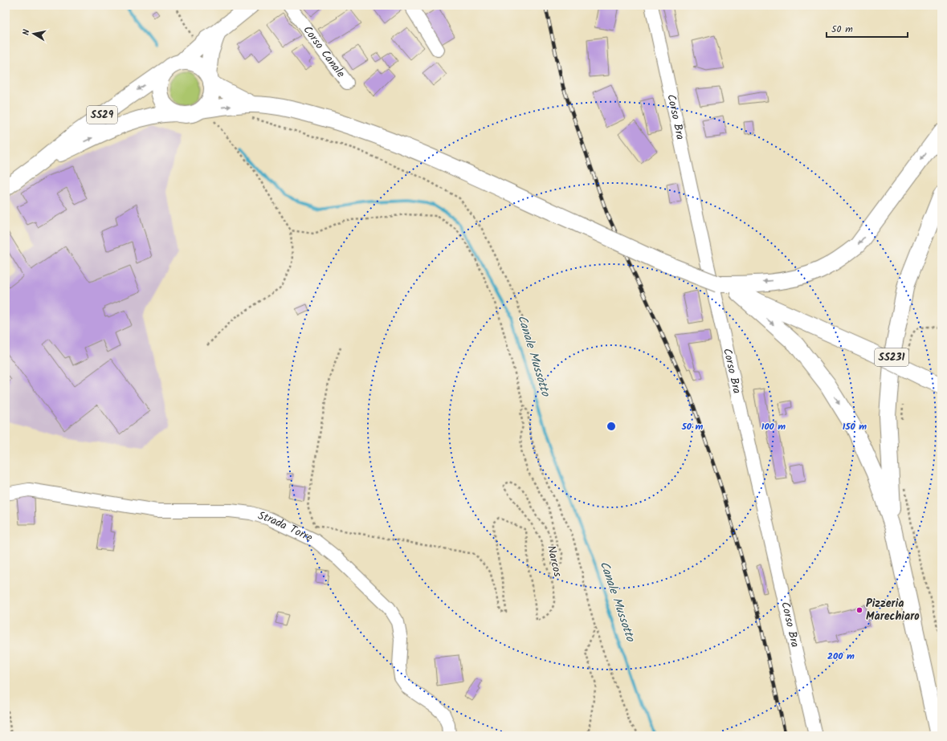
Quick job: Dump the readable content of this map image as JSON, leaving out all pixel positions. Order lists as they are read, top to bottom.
{
  "streets": {
    "main road": ["SS29", "SS231"],
    "street": ["Corso Canale", "Corso Bra", "Strada Torre"],
    "path": ["Narcos"]
  },
  "water": ["Canale Mussotto"],
  "places": ["Pizzeria Marechiaro"],
  "scale_bar": "50 m",
  "north": "left",
  "rings": [
    "50 m",
    "100 m",
    "150 m",
    "200 m"
  ]
}
